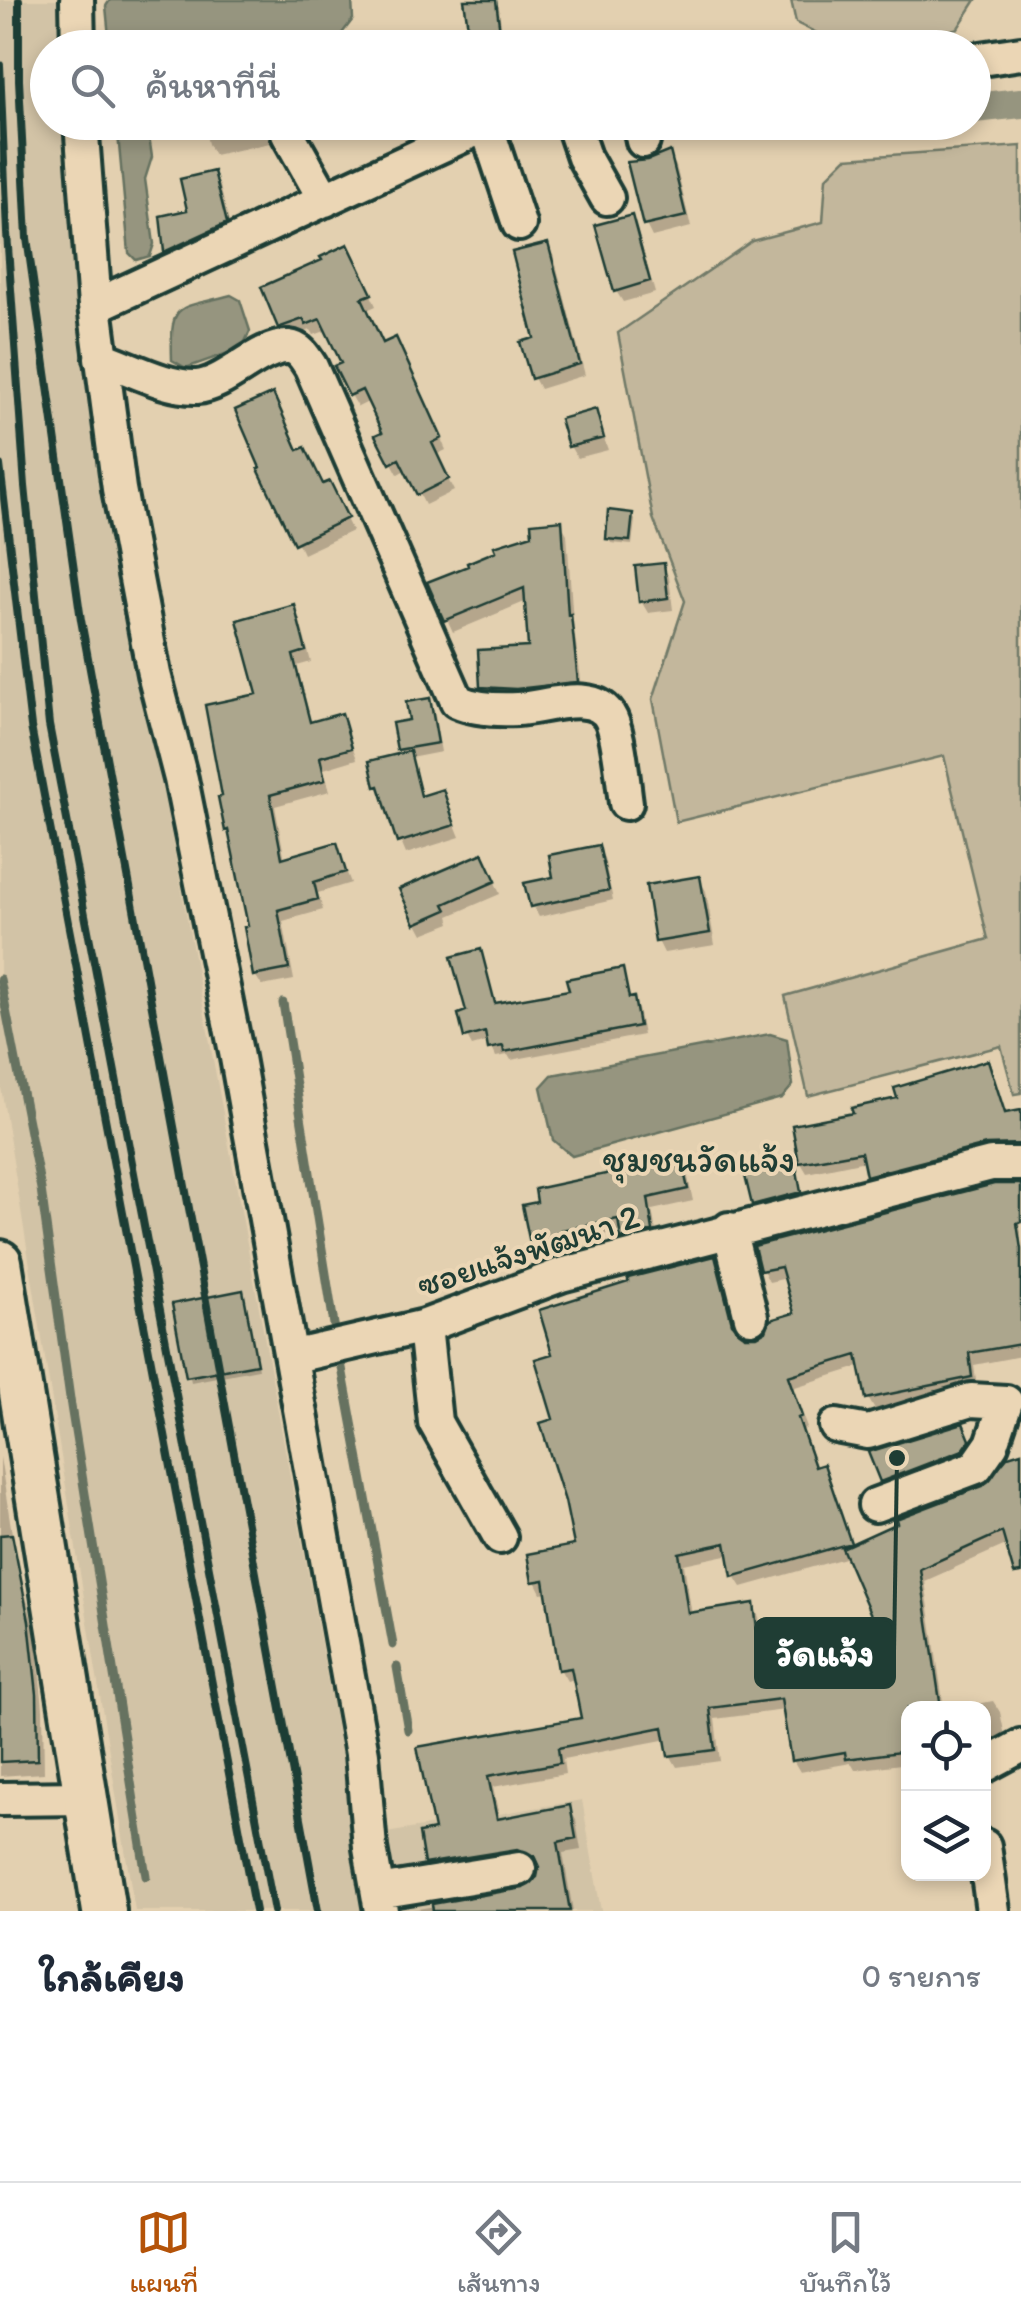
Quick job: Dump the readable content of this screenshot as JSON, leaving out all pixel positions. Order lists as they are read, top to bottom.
{
  "streets": {
    "street": ["ซอยแจ้งพัฒนา 2"]
  },
  "districts": ["ชุมชนวัดแจ้ง"],
  "places": ["วัดแจ้ง"],
  "page": {
    "search": "ค้นหาที่นี่",
    "heading": ["ใกล้เคียง", "0 รายการ"],
    "nav": ["แผนที่", "เส้นทาง", "บันทึกไว้"]
  }
}
